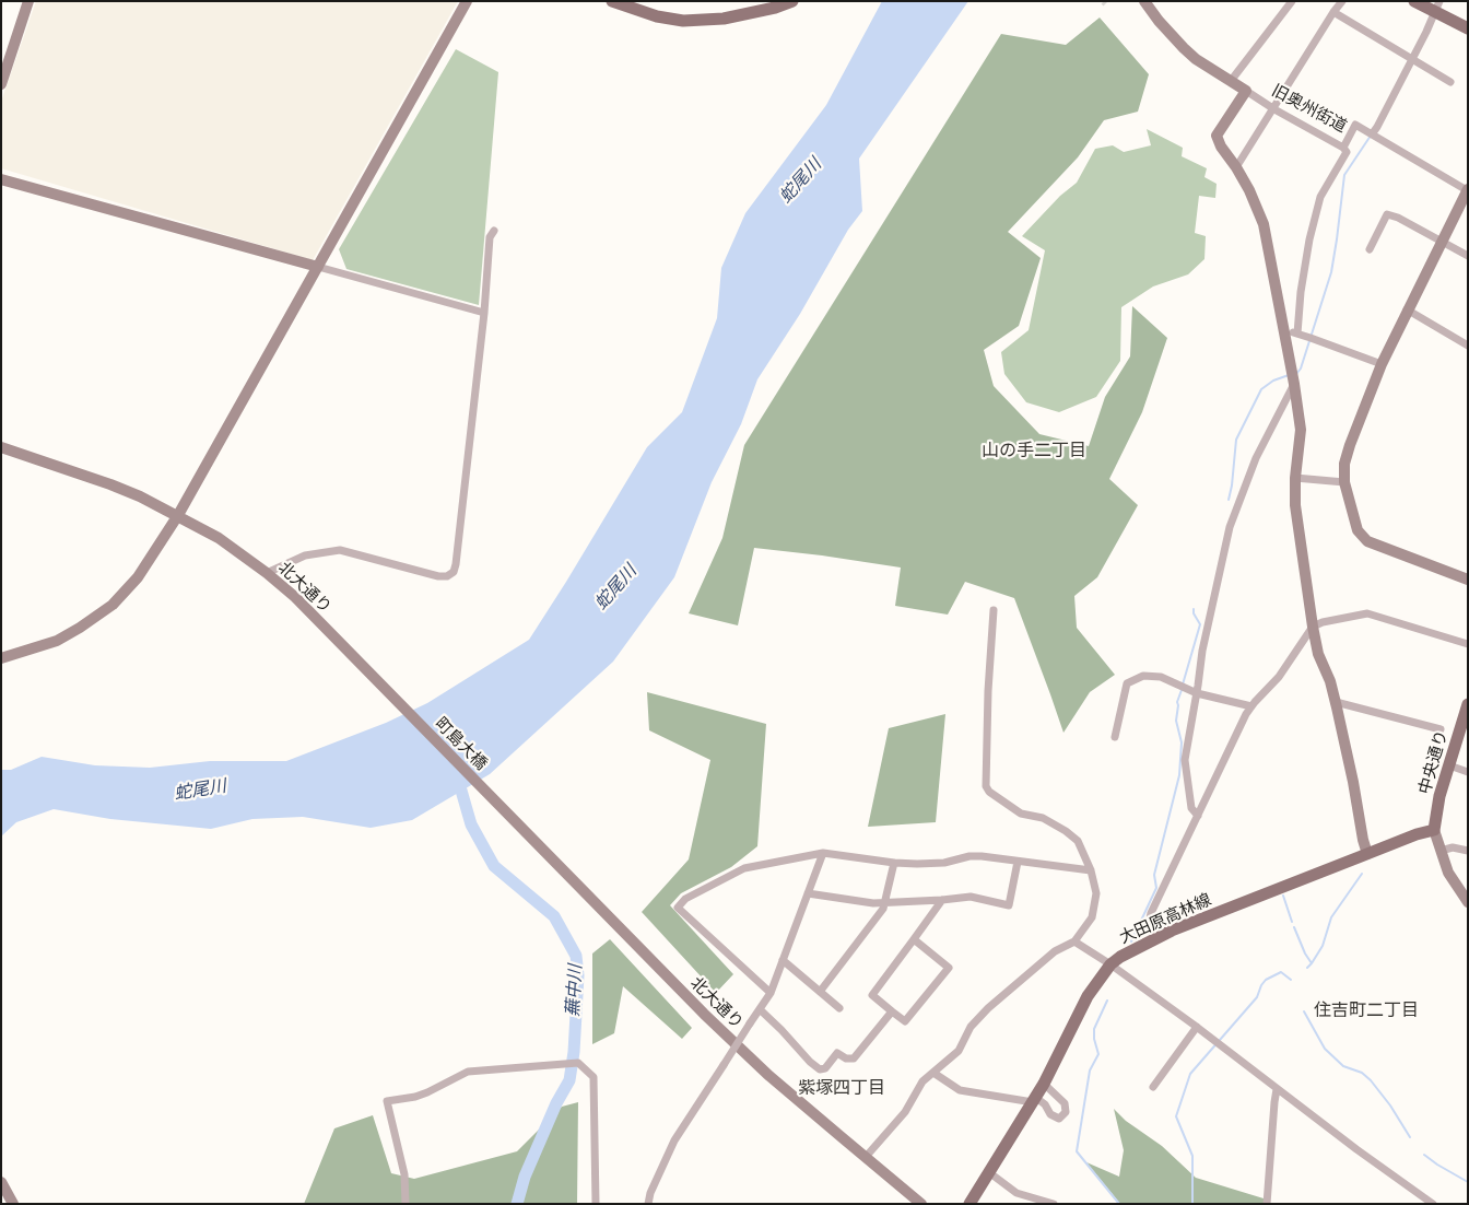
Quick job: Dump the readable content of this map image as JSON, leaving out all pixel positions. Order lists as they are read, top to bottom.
{
  "streets": {
    "main road": ["中央通り", "大田原高林線"],
    "street": ["旧奥州街道", "北大通り", "町島大橋"]
  },
  "crossings": [
    ["北大通り", "町島大橋"],
    ["中央通り", "大田原高林線"]
  ],
  "districts": ["山の手二丁目", "住吉町二丁目", "紫塚四丁目"],
  "water": ["蛇尾川", "蕪中川"]
}
